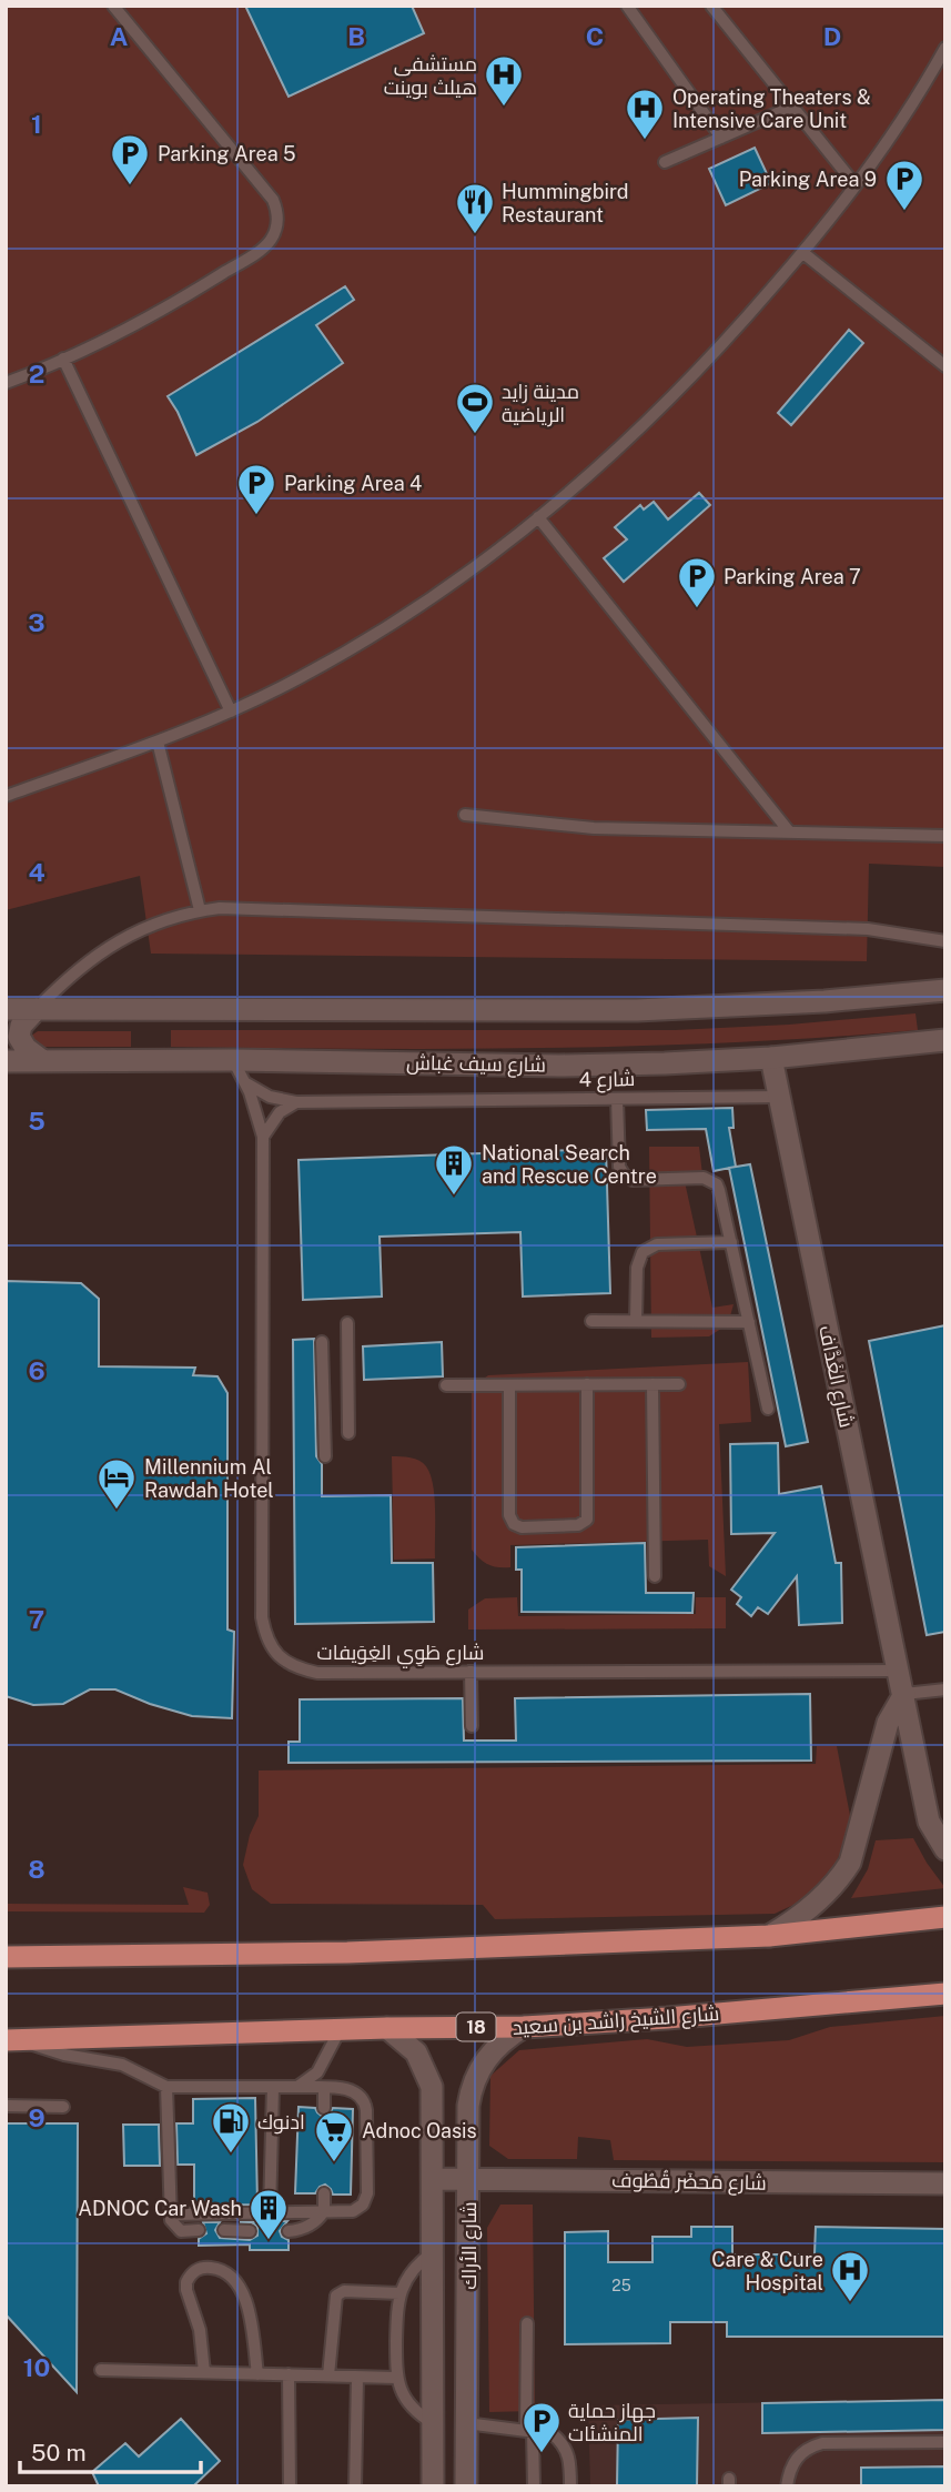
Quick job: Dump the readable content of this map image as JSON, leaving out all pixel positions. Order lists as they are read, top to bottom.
{
  "streets": {
    "main road": ["شارع الشيخ راشد بن سعيد", "18"],
    "street": [
      "شارع سيف غباش",
      "شارع الغَدَّاف",
      "شارع مَحضَر قُطُوف",
      "شارع الأراك"
    ],
    "lane": ["شارع 4", "شارع طَوِي الغِوَيفات"]
  },
  "crossings": [
    ["شارع سيف غباش", "شارع الغَدَّاف"],
    ["شارع سيف غباش", "شارع طَوِي الغِوَيفات"],
    ["شارع 4", "شارع الغَدَّاف"],
    ["شارع 4", "شارع طَوِي الغِوَيفات"],
    ["شارع الغَدَّاف", "شارع طَوِي الغِوَيفات"],
    ["شارع الشيخ راشد بن سعيد", "شارع الأراك"],
    ["شارع مَحضَر قُطُوف", "شارع الأراك"]
  ],
  "places": {
    "hospital": ["مستشفى هيلث بوينت", "Operating Theaters & Intensive Care Unit", "Care & Cure Hospital"],
    "parking": [
      "Parking Area 5",
      "Parking Area 9",
      "Parking Area 4",
      "Parking Area 7",
      "جهاز حماية المنشئات"
    ],
    "restaurant": ["Hummingbird Restaurant"],
    "sports": ["مدينة زايد الرياضية"],
    "building": ["National Search and Rescue Centre", "ADNOC Car Wash"],
    "hotel": ["Millennium Al Rawdah Hotel"],
    "fuel station": ["ادنوك"],
    "supermarket": ["Adnoc Oasis"]
  },
  "house_numbers": ["25"],
  "scale_bar": "50 m",
  "grid": {
    "columns": [
      "A",
      "B",
      "C",
      "D"
    ],
    "rows": [
      "1",
      "2",
      "3",
      "4",
      "5",
      "6",
      "7",
      "8",
      "9",
      "10"
    ]
  }
}
